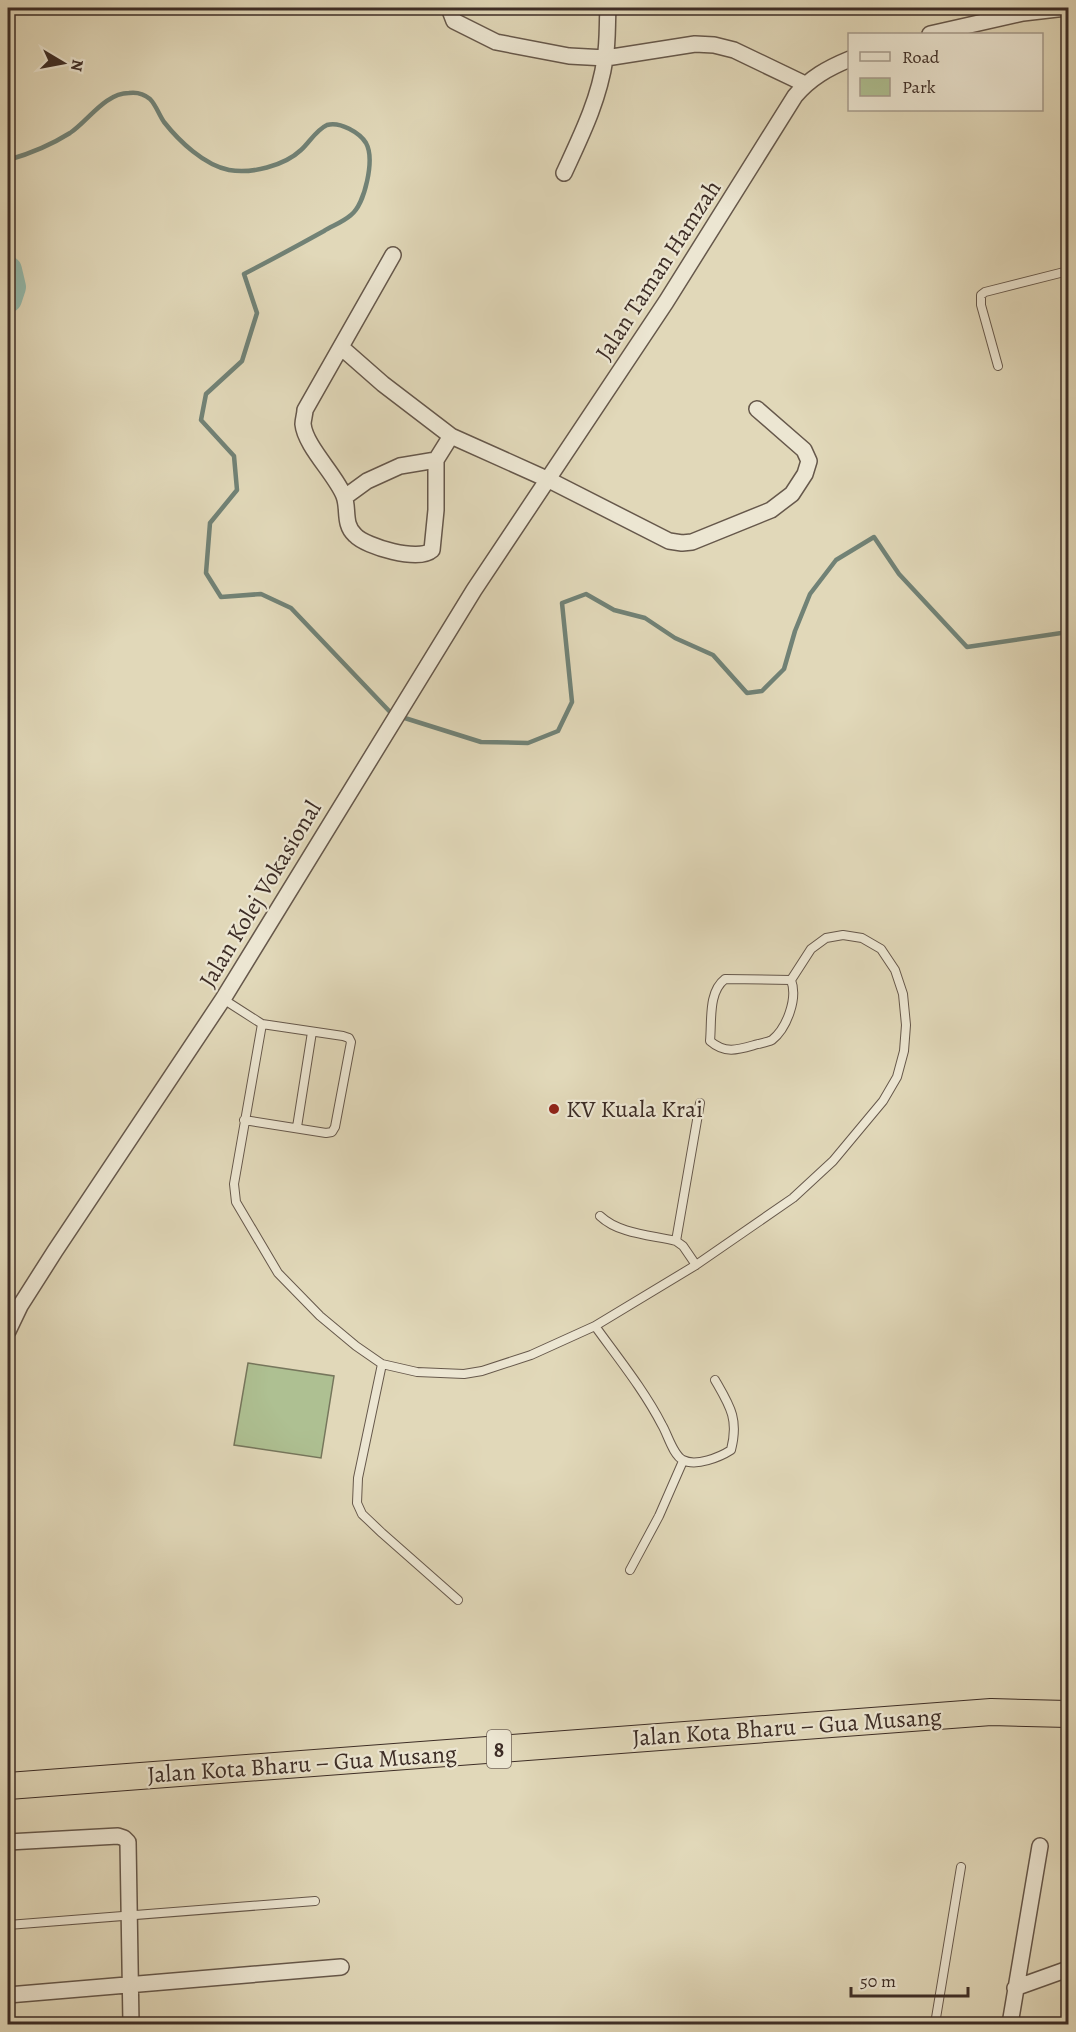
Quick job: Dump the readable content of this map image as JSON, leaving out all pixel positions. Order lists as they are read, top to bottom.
{
  "streets": {
    "highway": ["Jalan Kota Bharu – Gua Musang", "8"],
    "street": ["Jalan Taman Hamzah", "Jalan Kolej Vokasional"]
  },
  "crossings": [
    ["Jalan Taman Hamzah", "Jalan Kolej Vokasional"]
  ],
  "places": ["KV Kuala Krai"],
  "legend": ["Road", "Park"],
  "scale_bar": "50 m",
  "north": "right"
}
